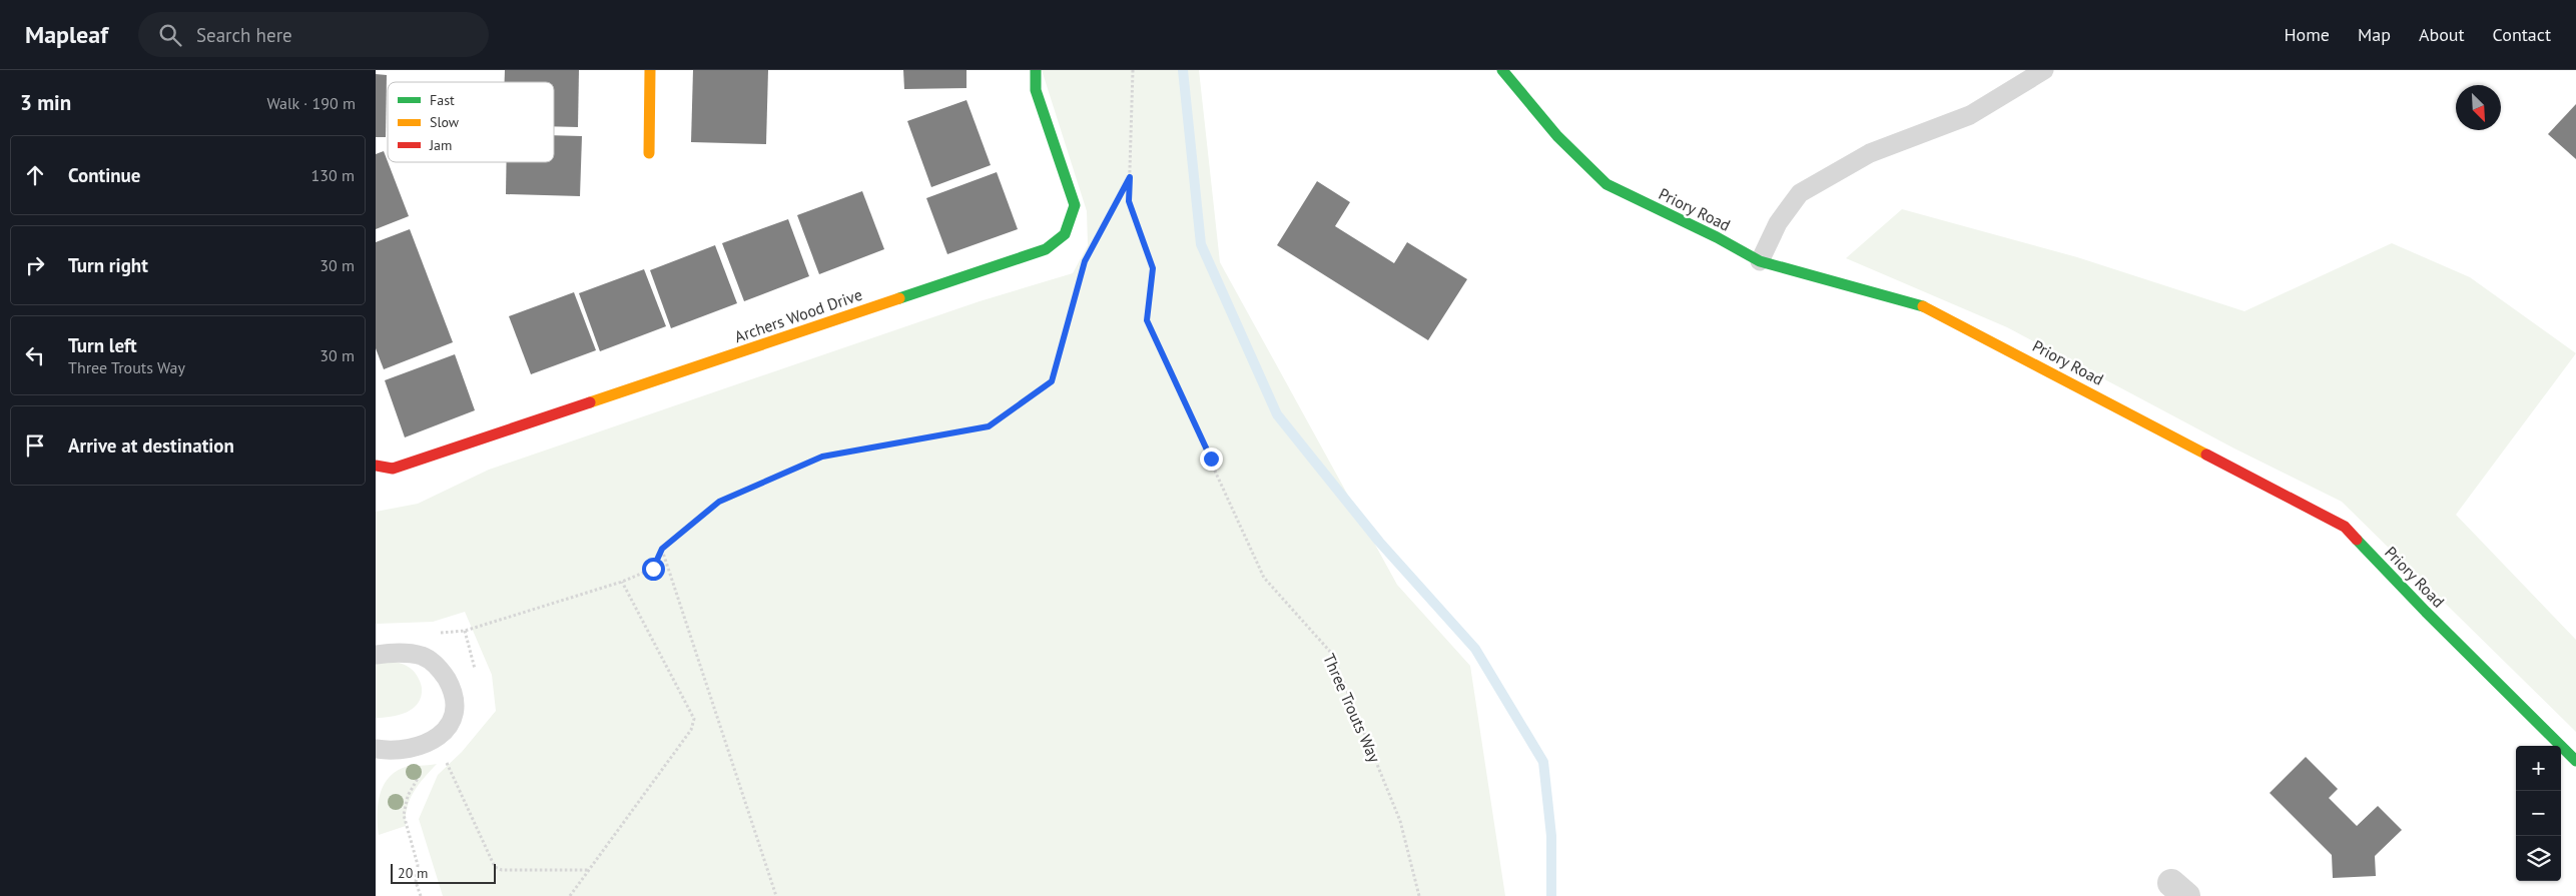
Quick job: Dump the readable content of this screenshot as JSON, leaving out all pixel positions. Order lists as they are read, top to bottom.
{
  "streets": {
    "street": ["Priory Road", "Archers Wood Drive"],
    "path": ["Three Trouts Way"]
  },
  "legend": ["Fast", "Slow", "Jam"],
  "scale_bar": "20 m",
  "north": "bottom right",
  "page": {
    "header": "Mapleaf",
    "search": "Search here",
    "nav": [
      "Home",
      "Map",
      "About",
      "Contact"
    ],
    "heading": ["3 min", "Walk · 190 m"],
    "list": [
      ["Continue", "130 m"],
      ["Turn right", "30 m"],
      ["Turn left", "Three Trouts Way", "30 m"],
      "Arrive at destination"
    ],
    "map_buttons": ["+", "−"],
    "scale": "20 m"
  }
}
